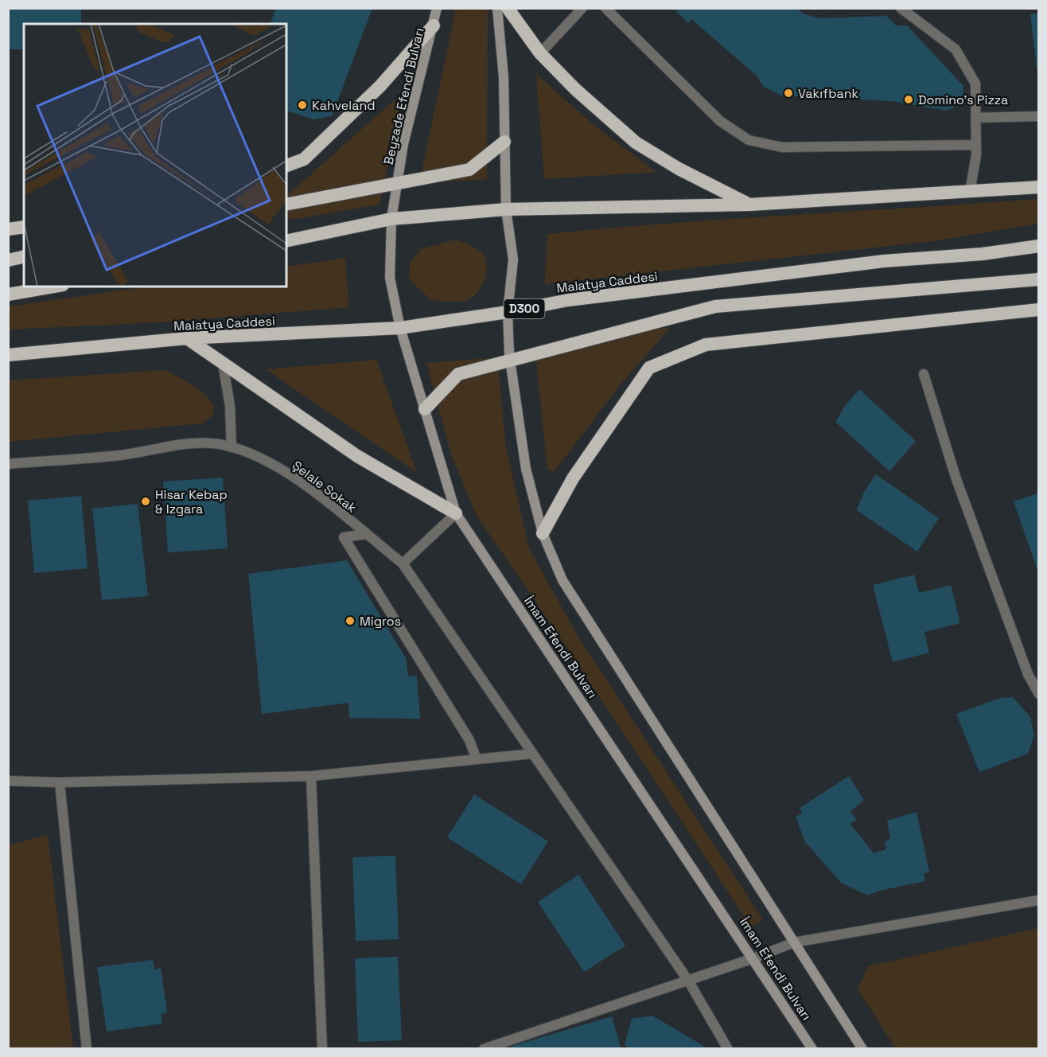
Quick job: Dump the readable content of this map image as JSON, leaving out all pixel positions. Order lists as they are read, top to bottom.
{
  "streets": {
    "highway": ["Malatya Caddesi", "D300"],
    "main road": ["Beyzade Efendi Bulvarı", "İmam Efendi Bulvarı"],
    "street": ["Şelale Sokak"]
  },
  "crossings": [
    ["Beyzade Efendi Bulvarı", "İmam Efendi Bulvarı"],
    ["Malatya Caddesi", "İmam Efendi Bulvarı"]
  ],
  "places": [
    "Vakıfbank",
    "Domino's Pizza",
    "Kahveland",
    "Hisar Kebap & Izgara",
    "Migros"
  ]
}
